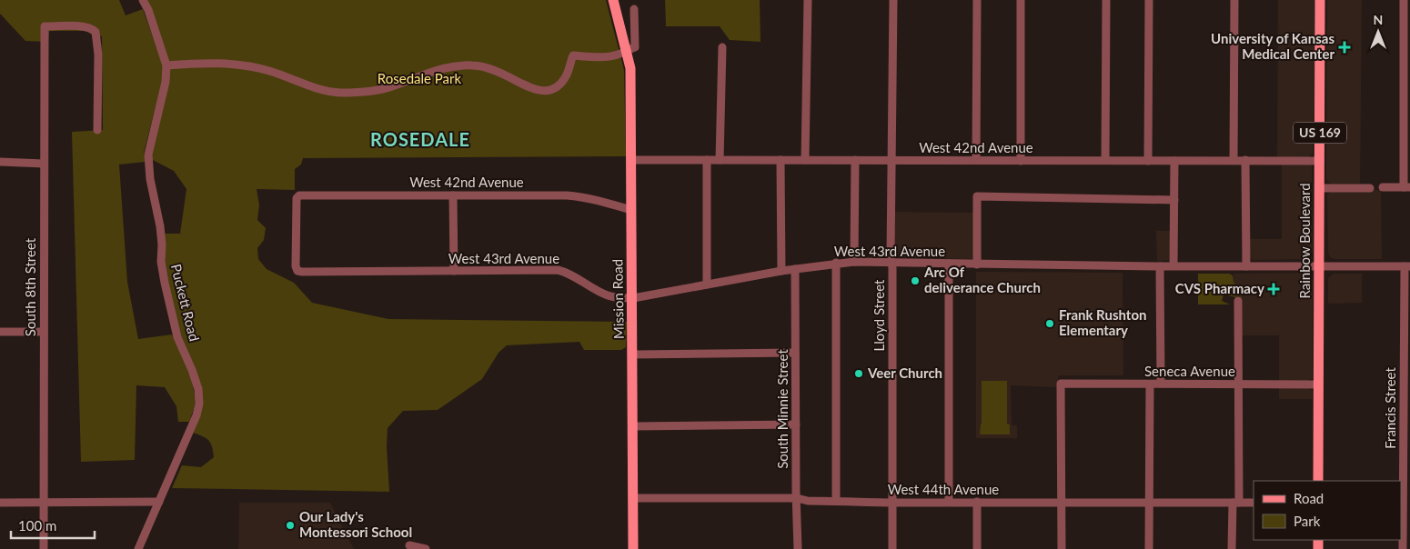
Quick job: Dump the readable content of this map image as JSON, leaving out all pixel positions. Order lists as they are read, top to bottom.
{
  "streets": {
    "main road": ["US 169", "Rainbow Boulevard", "Mission Road"],
    "street": [
      "West 42nd Avenue",
      "West 43rd Avenue",
      "South 8th Street",
      "Puckett Road",
      "Lloyd Street",
      "Seneca Avenue",
      "Francis Street",
      "South Minnie Street",
      "West 44th Avenue"
    ]
  },
  "crossings": [
    ["West 42nd Avenue", "Rainbow Boulevard"],
    ["West 42nd Avenue", "West 43rd Avenue"],
    ["West 42nd Avenue", "Mission Road"],
    ["West 42nd Avenue", "Lloyd Street"],
    ["Rainbow Boulevard", "West 43rd Avenue"],
    ["Rainbow Boulevard", "Seneca Avenue"],
    ["West 43rd Avenue", "Mission Road"],
    ["West 43rd Avenue", "Lloyd Street"],
    ["West 43rd Avenue", "Francis Street"],
    ["West 43rd Avenue", "South Minnie Street"],
    ["Mission Road", "West 44th Avenue"],
    ["Lloyd Street", "West 44th Avenue"],
    ["Seneca Avenue", "West 44th Avenue"],
    ["South Minnie Street", "West 44th Avenue"]
  ],
  "districts": ["ROSEDALE"],
  "parks": ["Rosedale Park"],
  "places": {
    "health": ["University of Kansas Medical Center", "CVS Pharmacy"],
    "other": [
      "Arc Of deliverance Church",
      "Frank Rushton Elementary",
      "Veer Church",
      "Our Lady's Montessori School"
    ]
  },
  "legend": ["Road", "Park"],
  "scale_bar": "100 m",
  "north": "top"
}
